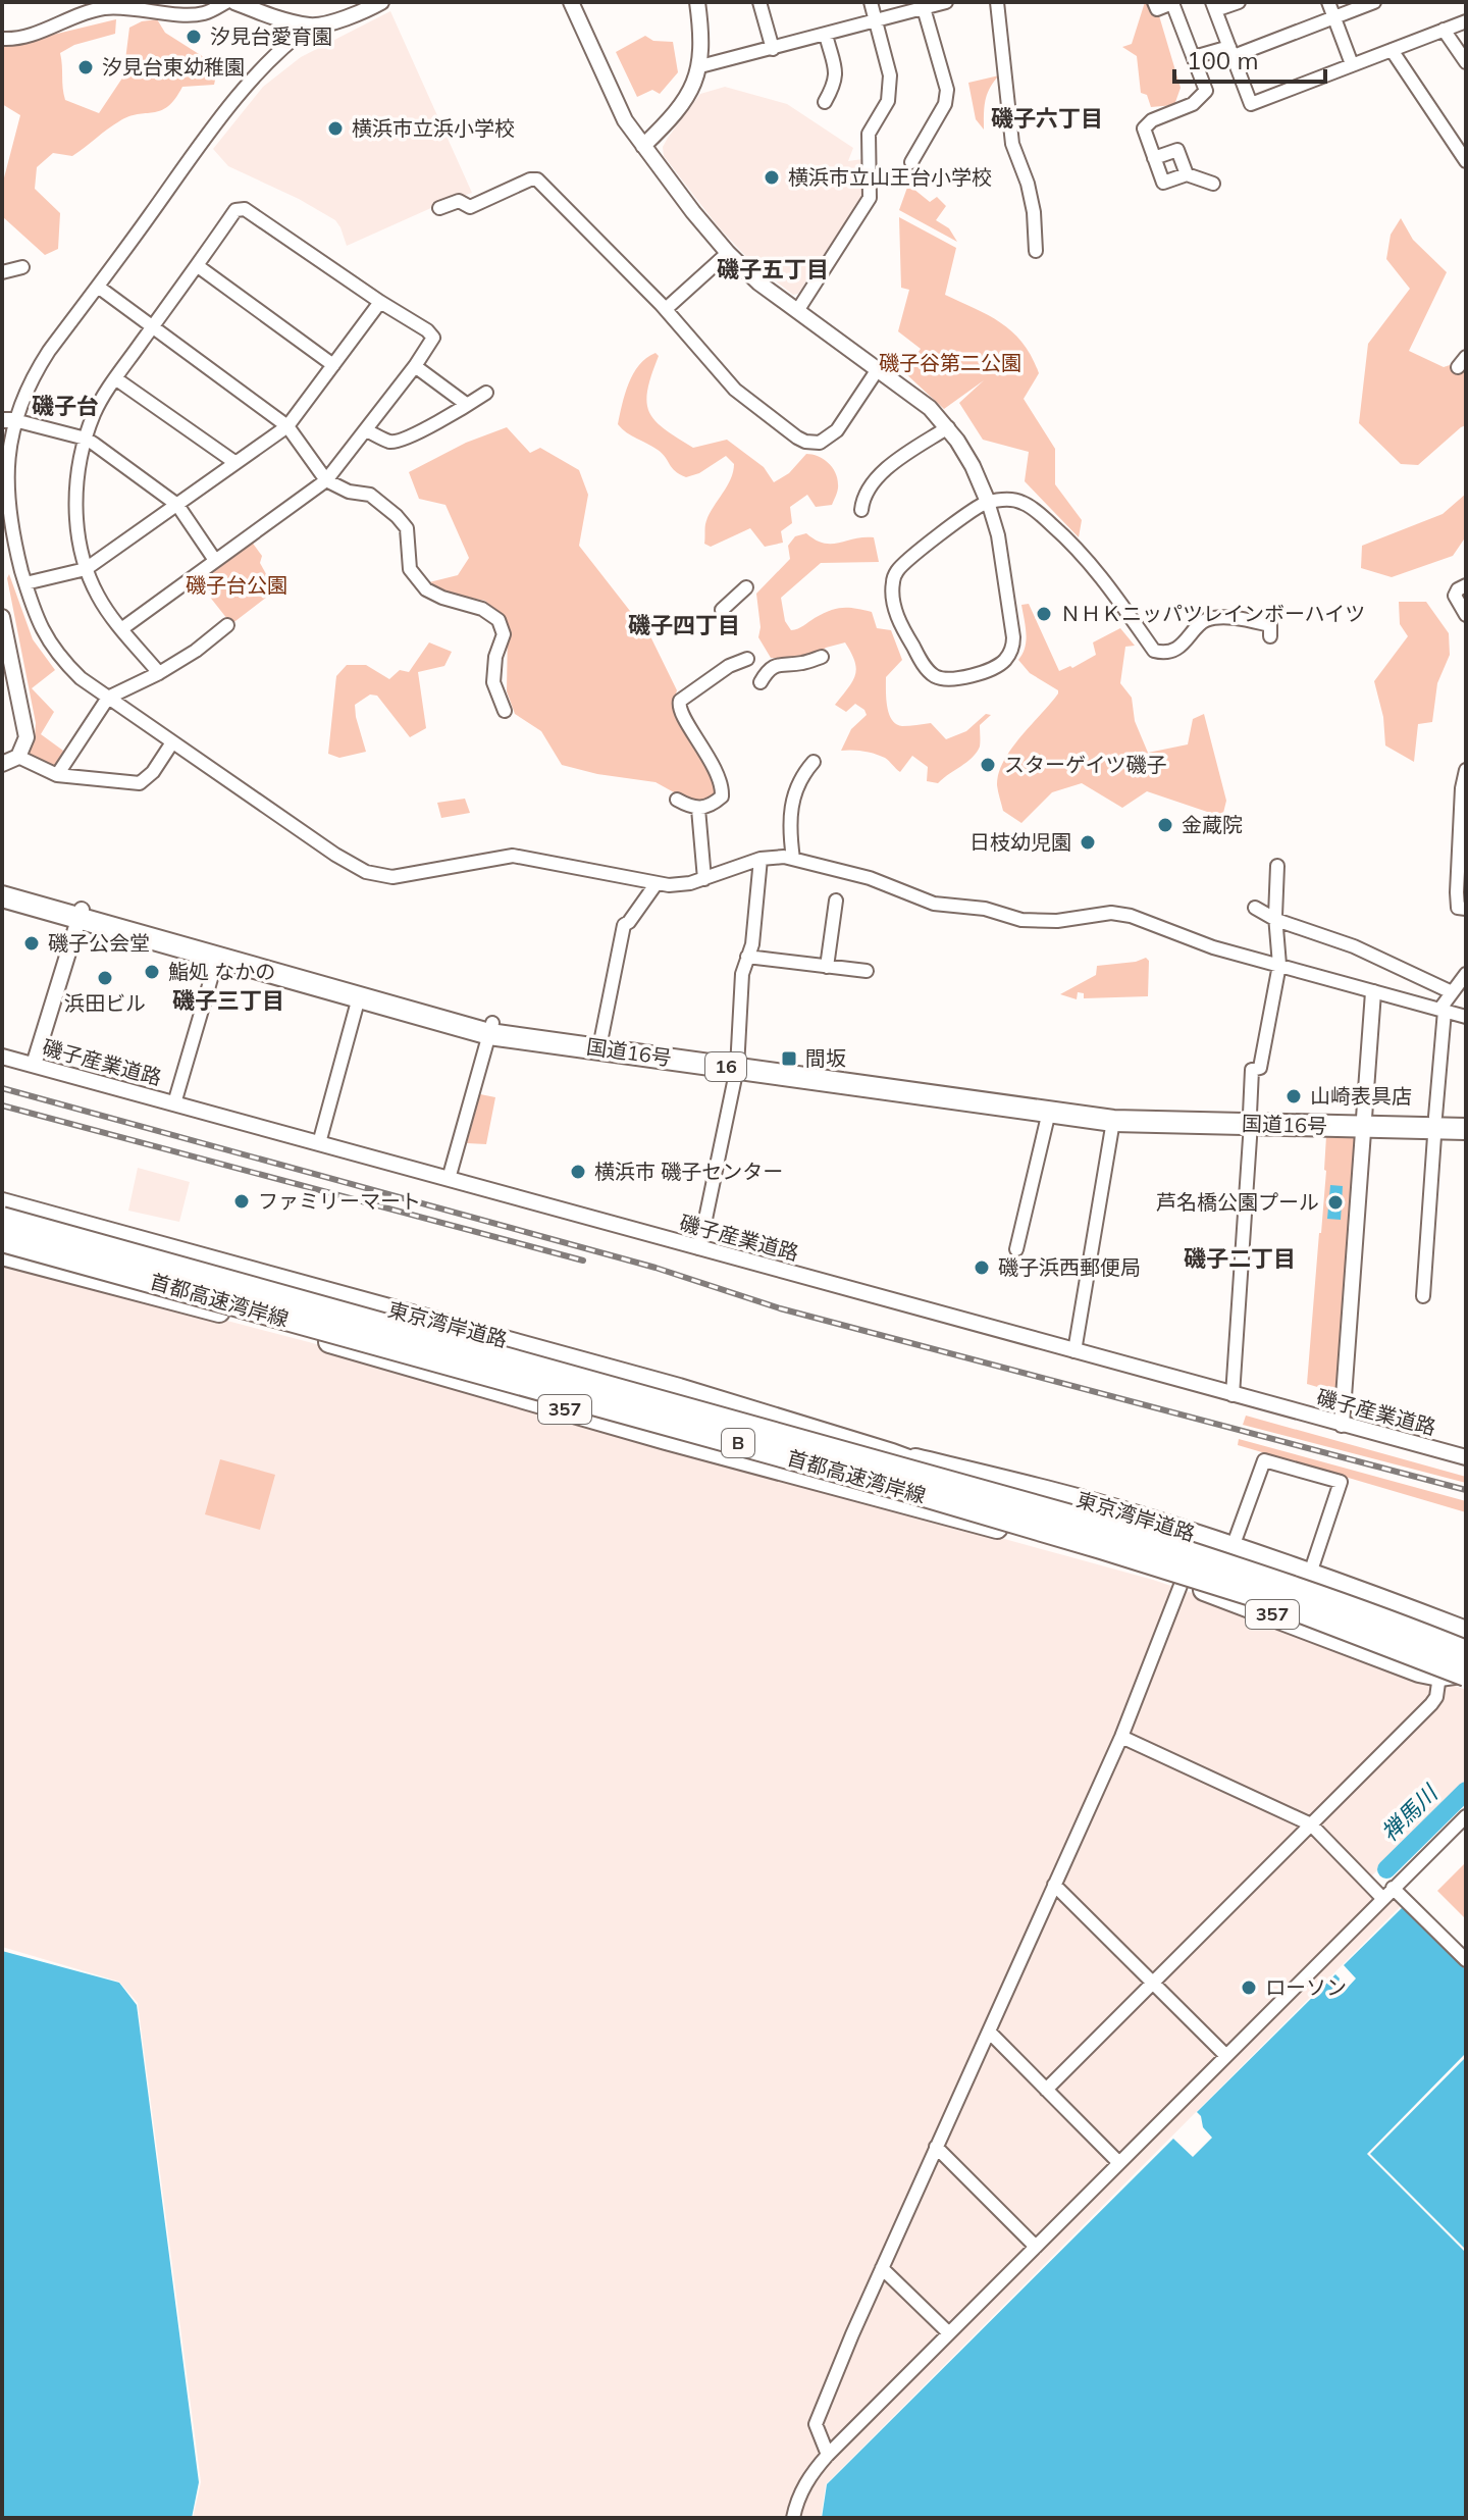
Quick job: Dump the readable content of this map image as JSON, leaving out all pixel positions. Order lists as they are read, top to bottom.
{
  "streets": {
    "highway": [
      "国道16号",
      "16",
      "首都高速湾岸線",
      "東京湾岸道路",
      "357",
      "B"
    ],
    "street": ["磯子産業道路"]
  },
  "crossings": [
    ["首都高速湾岸線", "東京湾岸道路"]
  ],
  "districts": [
    "磯子六丁目",
    "磯子五丁目",
    "磯子台",
    "磯子四丁目",
    "磯子三丁目",
    "磯子二丁目"
  ],
  "water": ["禅馬川"],
  "parks": ["磯子谷第二公園", "磯子台公園"],
  "places": {
    "other": [
      "汐見台愛育園",
      "汐見台東幼稚園",
      "横浜市立浜小学校",
      "横浜市立山王台小学校",
      "ＮＨＫニッパツレインボーハイツ",
      "スターゲイツ磯子",
      "金蔵院",
      "日枝幼児園",
      "磯子公会堂",
      "鮨処 なかの",
      "浜田ビル",
      "山崎表具店",
      "横浜市 磯子センター",
      "ファミリーマート",
      "芦名橋公園プール",
      "磯子浜西郵便局",
      "ローソン"
    ],
    "transit": ["間坂"]
  },
  "scale_bar": "100 m"
}
